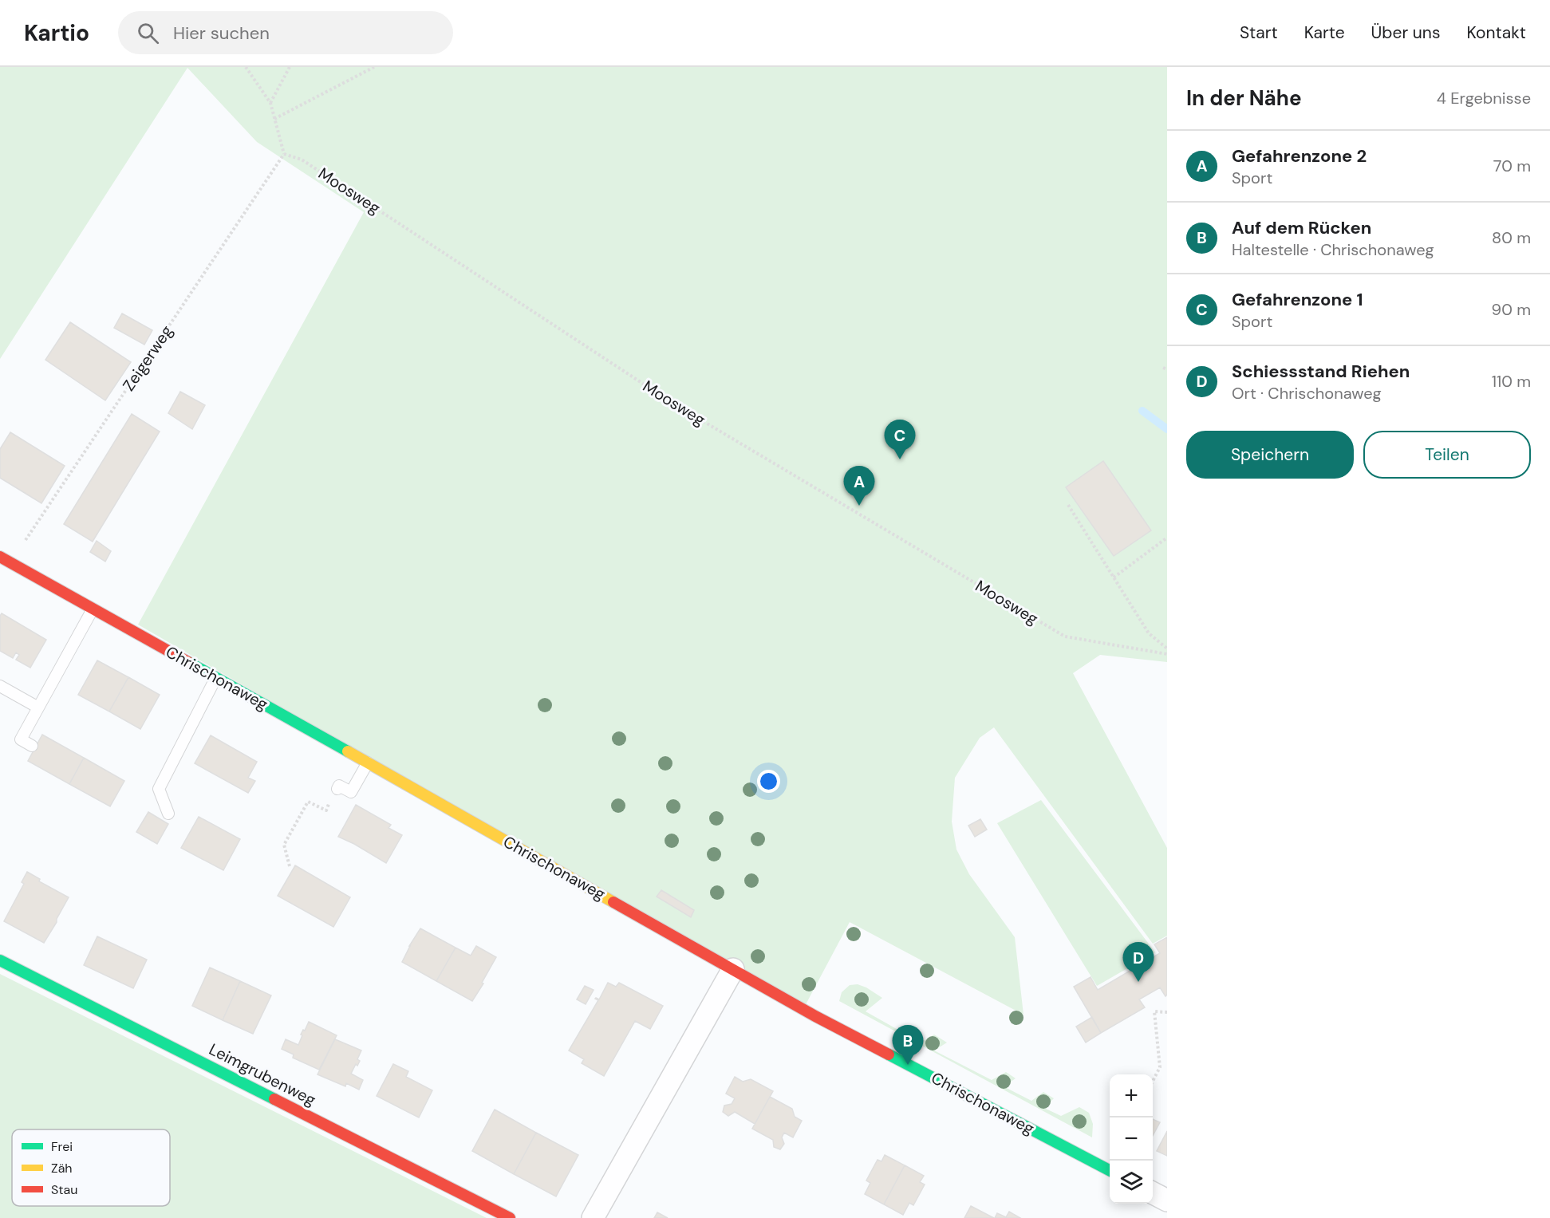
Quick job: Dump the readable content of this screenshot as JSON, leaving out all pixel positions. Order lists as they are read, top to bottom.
{
  "streets": {
    "street": ["Chrischonaweg", "Leimgrubenweg"],
    "path": ["Moosweg", "Zeigerweg"]
  },
  "crossings": [
    ["Moosweg", "Zeigerweg"],
    ["Zeigerweg", "Chrischonaweg"]
  ],
  "legend": ["Frei", "Zäh", "Stau"],
  "page": {
    "header": "Kartio",
    "search": "Hier suchen",
    "nav": [
      "Start",
      "Karte",
      "Über uns",
      "Kontakt"
    ],
    "heading": ["In der Nähe", "4 Ergebnisse"],
    "list": [
      {
        "mark": "A",
        "name": "Gefahrenzone 2",
        "note": "Sport",
        "value": "70 m"
      },
      {
        "mark": "B",
        "name": "Auf dem Rücken",
        "note": "Haltestelle · Chrischonaweg",
        "value": "80 m"
      },
      {
        "mark": "C",
        "name": "Gefahrenzone 1",
        "note": "Sport",
        "value": "90 m"
      },
      {
        "mark": "D",
        "name": "Schiessstand Riehen",
        "note": "Ort · Chrischonaweg",
        "value": "110 m"
      }
    ],
    "buttons": ["Speichern", "Teilen"],
    "pins": [
      "C",
      "A",
      "D",
      "B"
    ],
    "map_buttons": ["+", "−"]
  }
}
